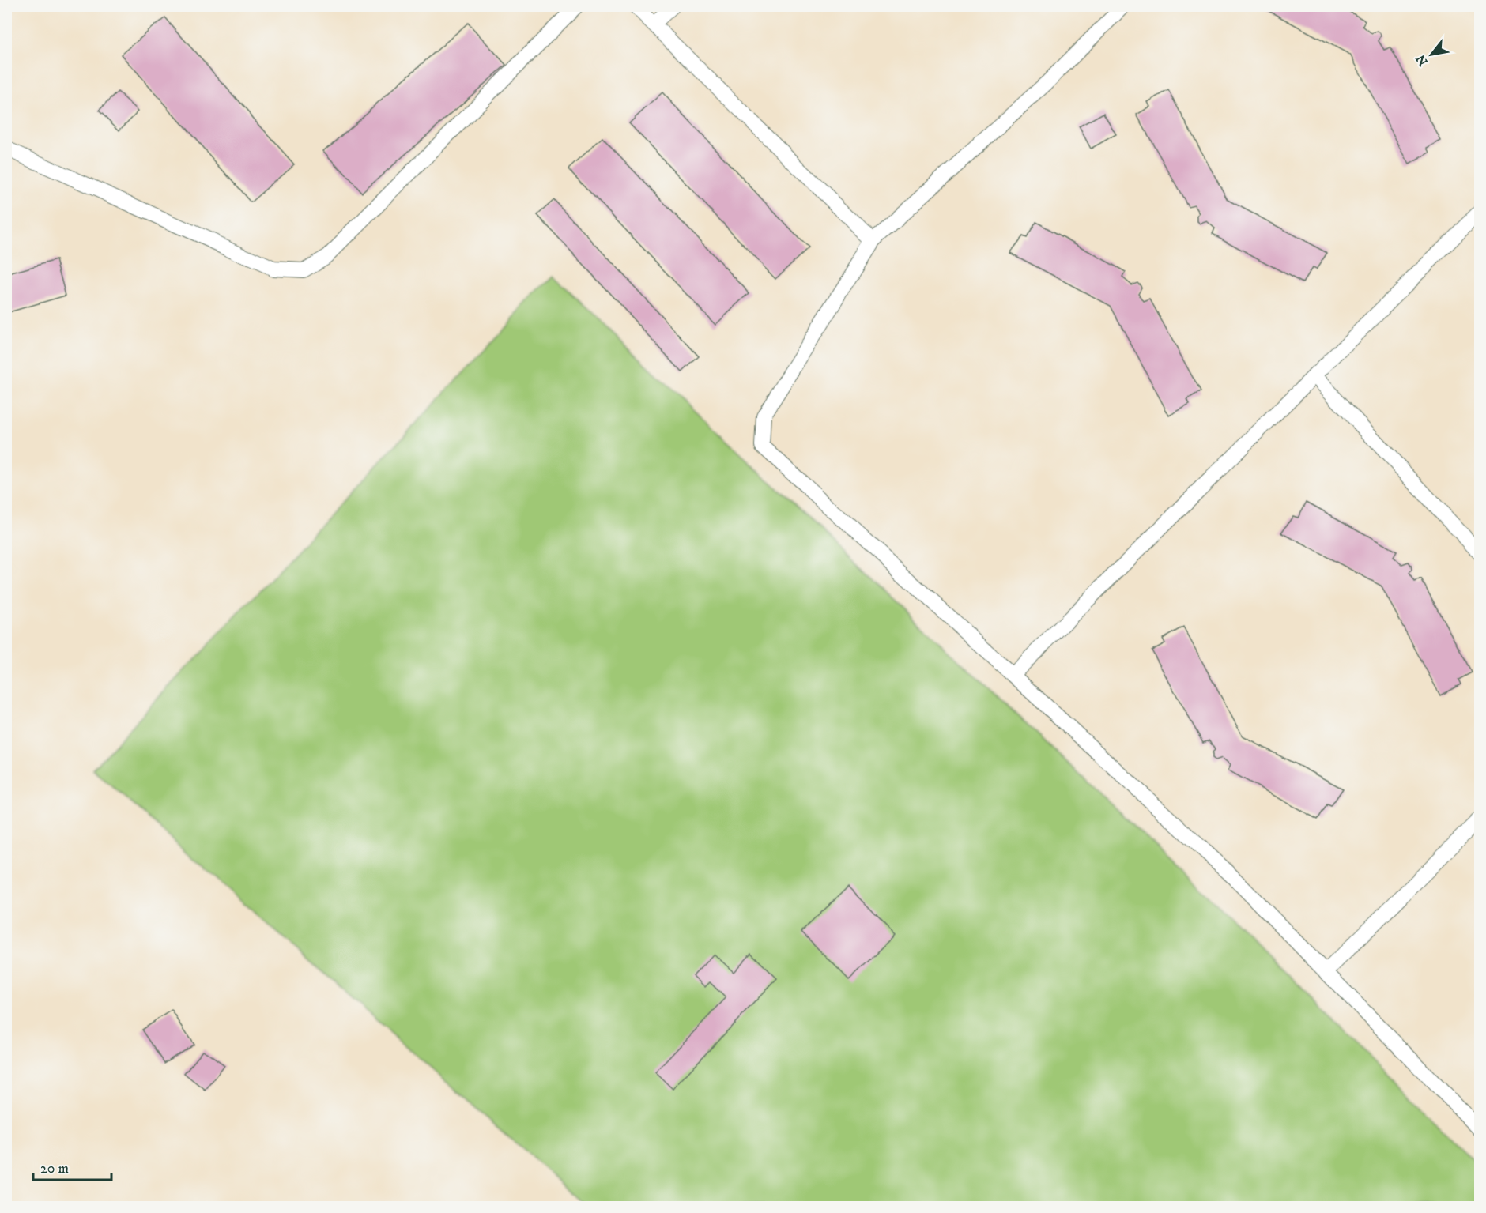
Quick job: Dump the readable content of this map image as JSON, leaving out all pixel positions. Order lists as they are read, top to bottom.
{
  "scale_bar": "20 m",
  "north": "bottom left"
}
